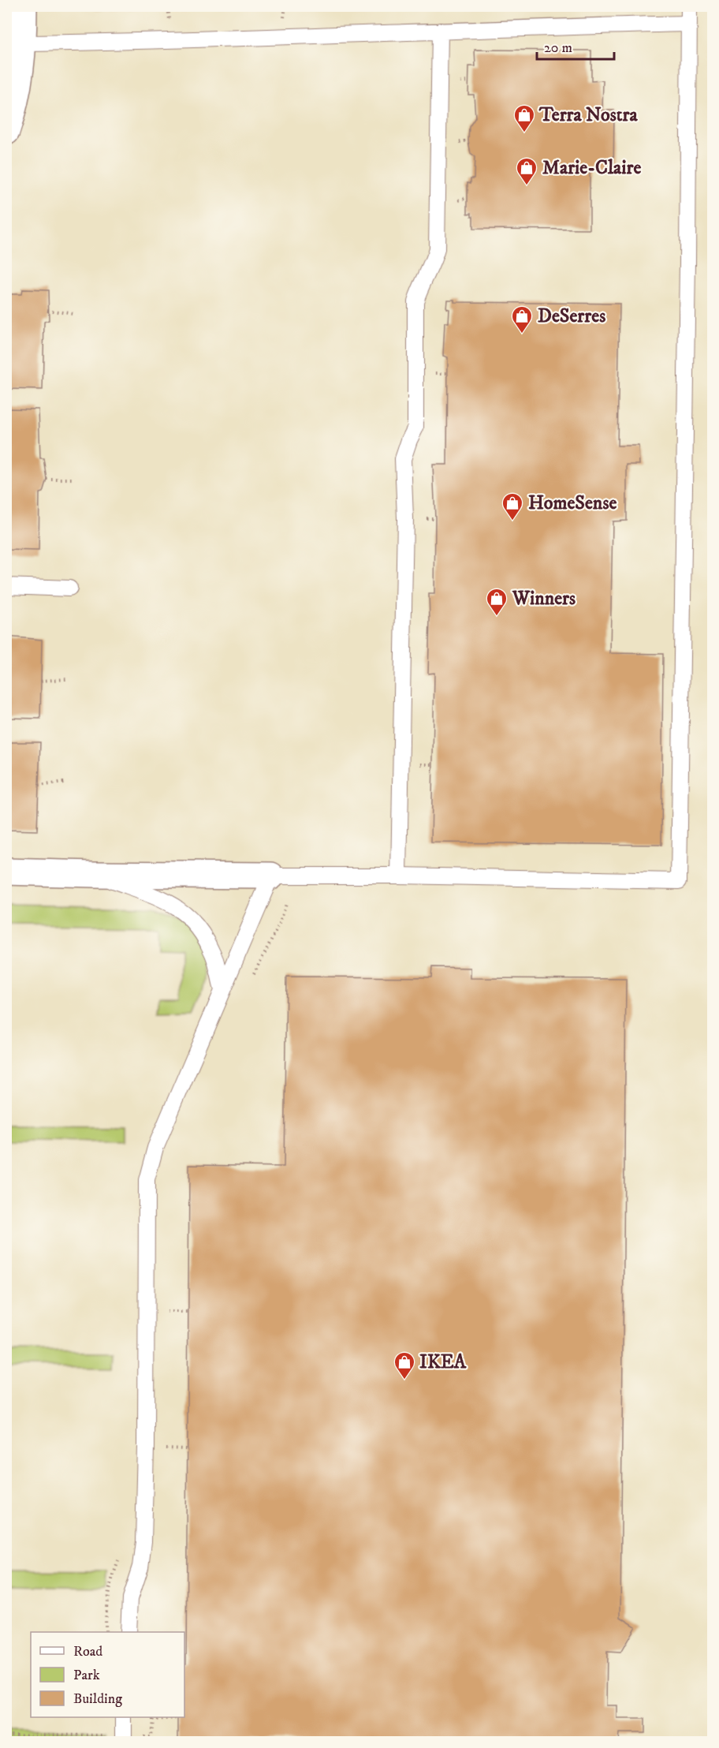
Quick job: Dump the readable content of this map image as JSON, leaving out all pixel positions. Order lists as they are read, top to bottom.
{
  "places": {
    "shop": [
      "Terra Nostra",
      "Marie-Claire",
      "DeSerres",
      "HomeSense",
      "Winners",
      "IKEA"
    ]
  },
  "legend": ["Road", "Park", "Building"],
  "scale_bar": "20 m"
}
